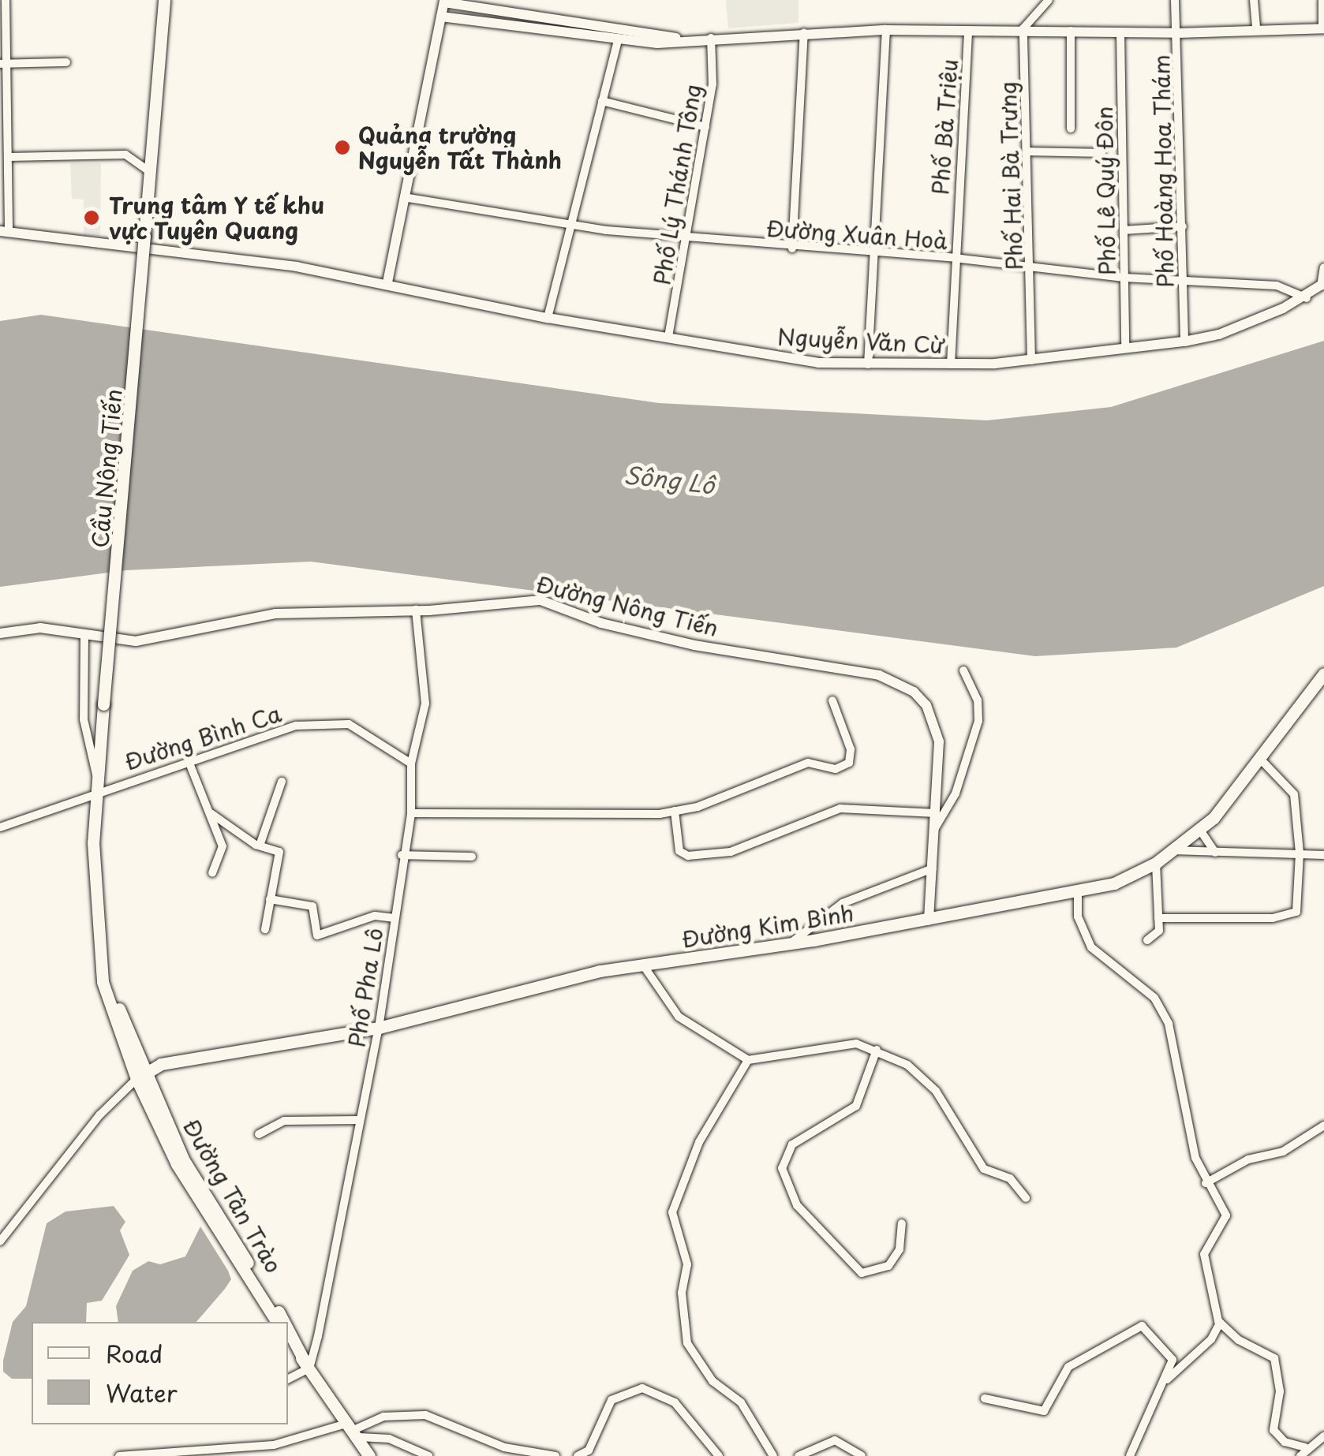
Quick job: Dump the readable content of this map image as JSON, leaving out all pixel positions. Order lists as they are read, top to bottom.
{
  "streets": {
    "main road": ["Cầu Nông Tiến", "Đường Kim Bình", "Đường Tân Trào"],
    "street": [
      "Phố Bà Triệu",
      "Phố Hoàng Hoa Thám",
      "Phố Hai Bà Trưng",
      "Phố Lý Thánh Tông",
      "Phố Lê Quý Đôn",
      "Đường Xuân Hoà",
      "Nguyễn Văn Cừ",
      "Đường Nông Tiến",
      "Đường Bình Ca",
      "Phố Pha Lô"
    ]
  },
  "crossings": [
    ["Phố Bà Triệu", "Đường Xuân Hoà"],
    ["Phố Bà Triệu", "Nguyễn Văn Cừ"],
    ["Phố Hoàng Hoa Thám", "Đường Xuân Hoà"],
    ["Phố Hoàng Hoa Thám", "Nguyễn Văn Cừ"],
    ["Phố Hai Bà Trưng", "Đường Xuân Hoà"],
    ["Phố Hai Bà Trưng", "Nguyễn Văn Cừ"],
    ["Phố Lý Thánh Tông", "Đường Xuân Hoà"],
    ["Phố Lý Thánh Tông", "Nguyễn Văn Cừ"],
    ["Phố Lê Quý Đôn", "Đường Xuân Hoà"],
    ["Phố Lê Quý Đôn", "Nguyễn Văn Cừ"],
    ["Đường Xuân Hoà", "Nguyễn Văn Cừ"],
    ["Cầu Nông Tiến", "Đường Tân Trào"],
    ["Đường Nông Tiến", "Đường Kim Bình"],
    ["Đường Nông Tiến", "Phố Pha Lô"],
    ["Đường Bình Ca", "Phố Pha Lô"],
    ["Đường Bình Ca", "Đường Tân Trào"],
    ["Đường Kim Bình", "Phố Pha Lô"],
    ["Đường Kim Bình", "Đường Tân Trào"],
    ["Phố Pha Lô", "Đường Tân Trào"]
  ],
  "water": ["Sông Lô"],
  "places": ["Quảng trường Nguyễn Tất Thành", "Trung tâm Y tế khu vực Tuyên Quang"],
  "legend": ["Road", "Water"]
}
